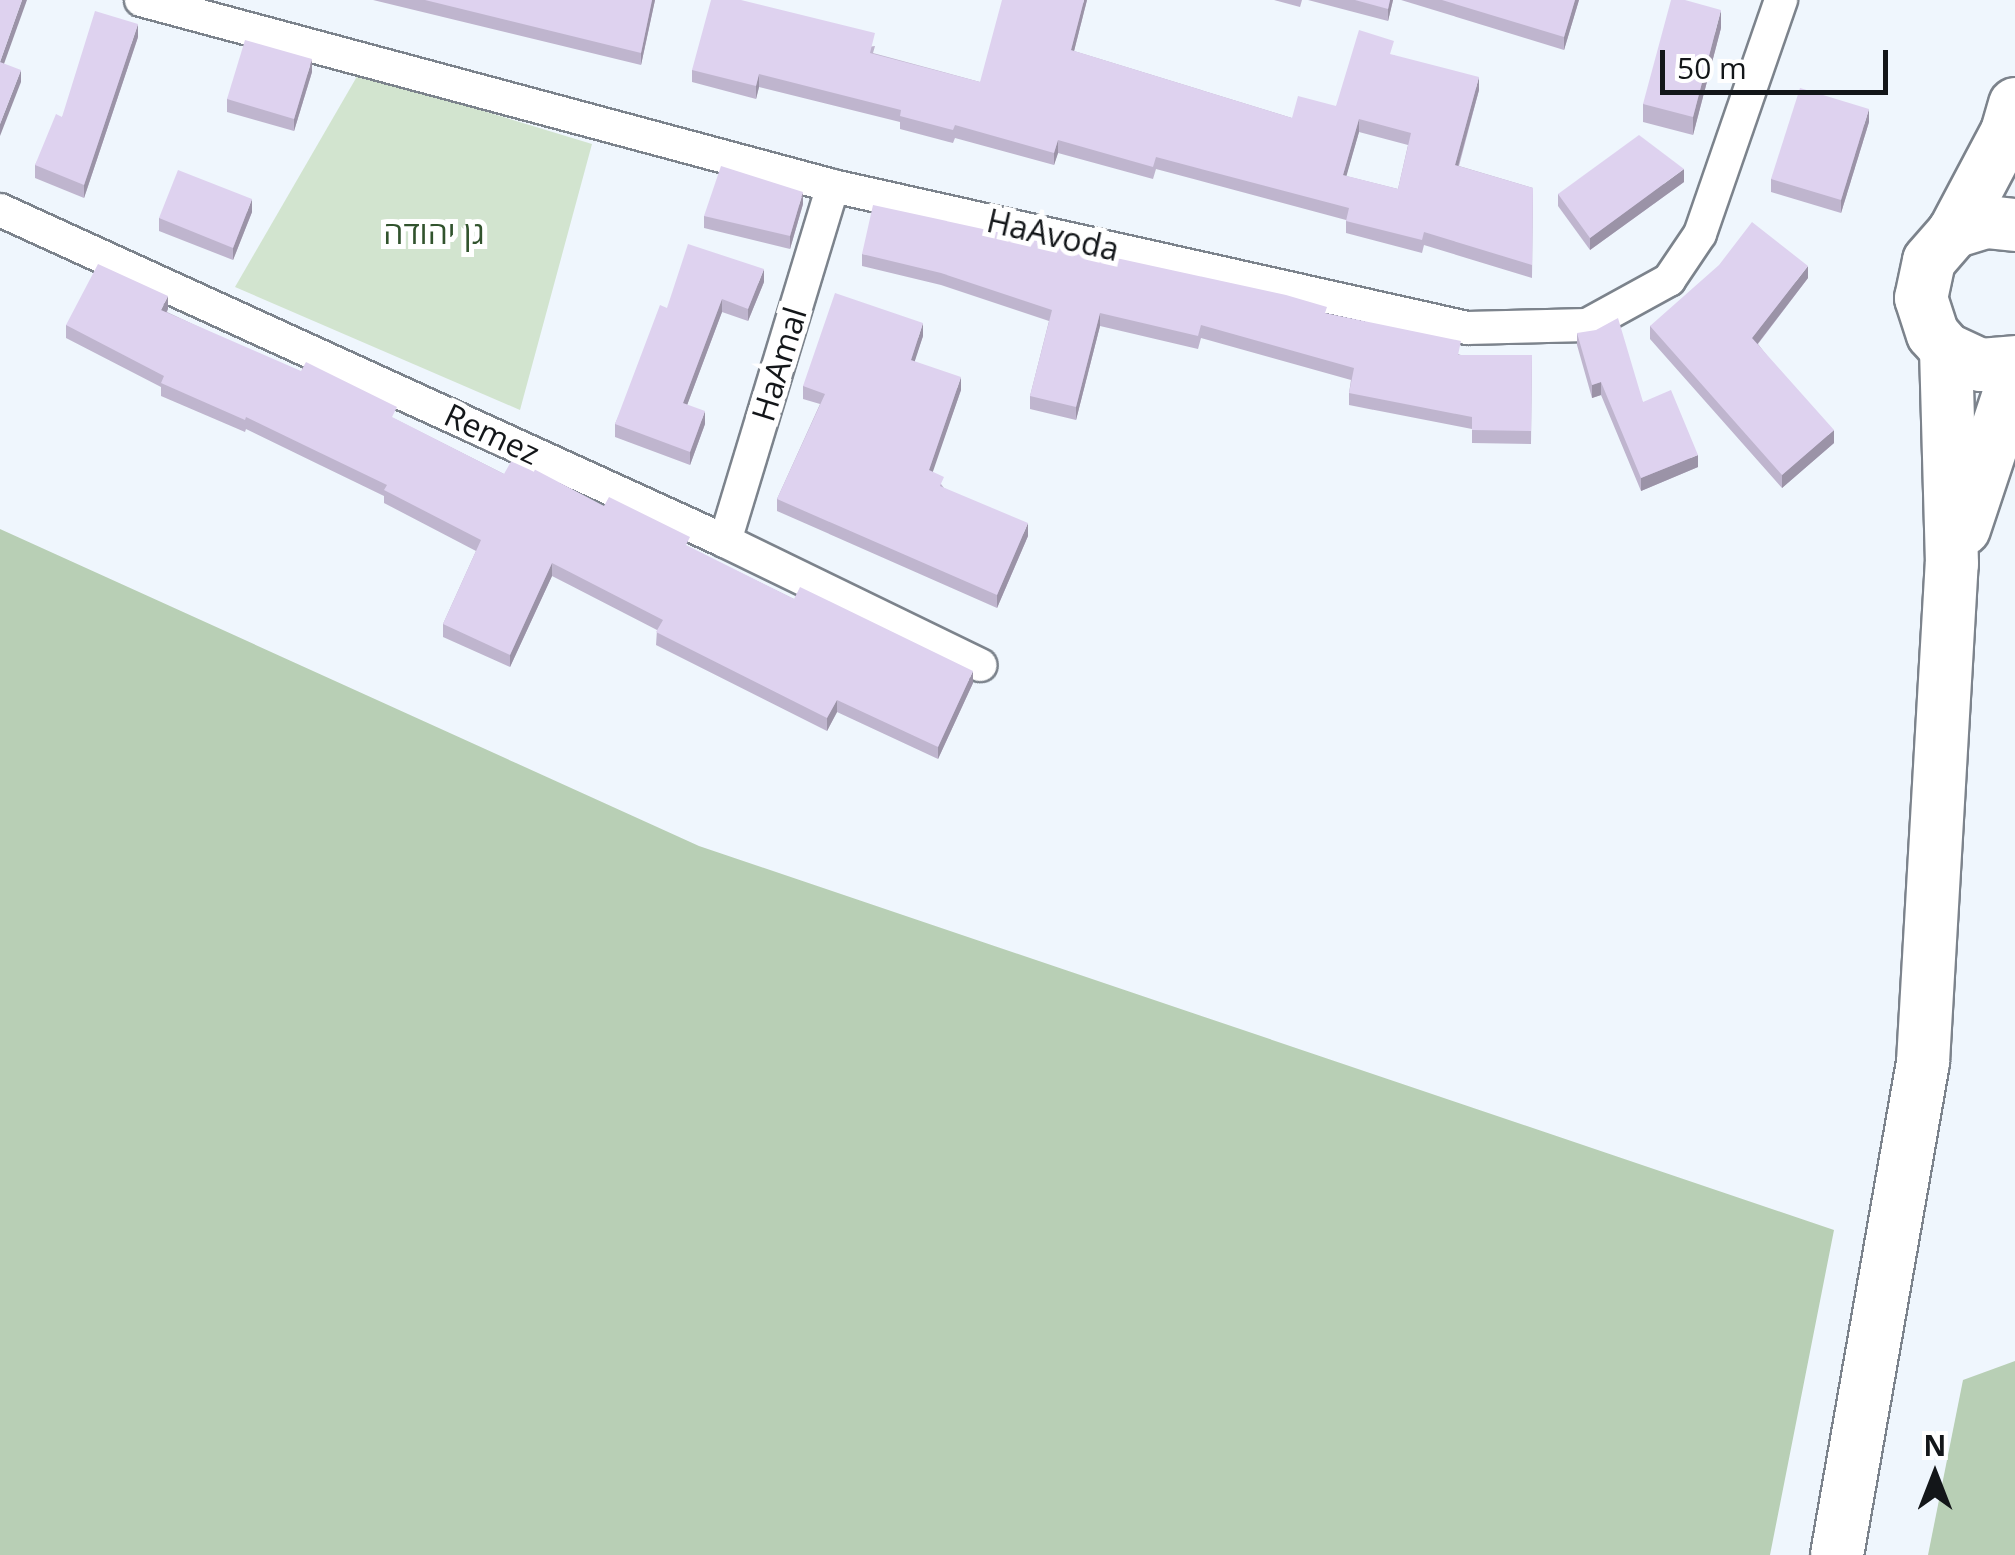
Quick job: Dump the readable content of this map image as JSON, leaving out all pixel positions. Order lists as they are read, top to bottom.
{
  "streets": {
    "street": ["HaAvoda", "HaAmal", "Remez"]
  },
  "crossings": [
    ["HaAvoda", "HaAmal"],
    ["HaAmal", "Remez"]
  ],
  "parks": ["גן יהודה"],
  "scale_bar": "50 m",
  "north": "top"
}
